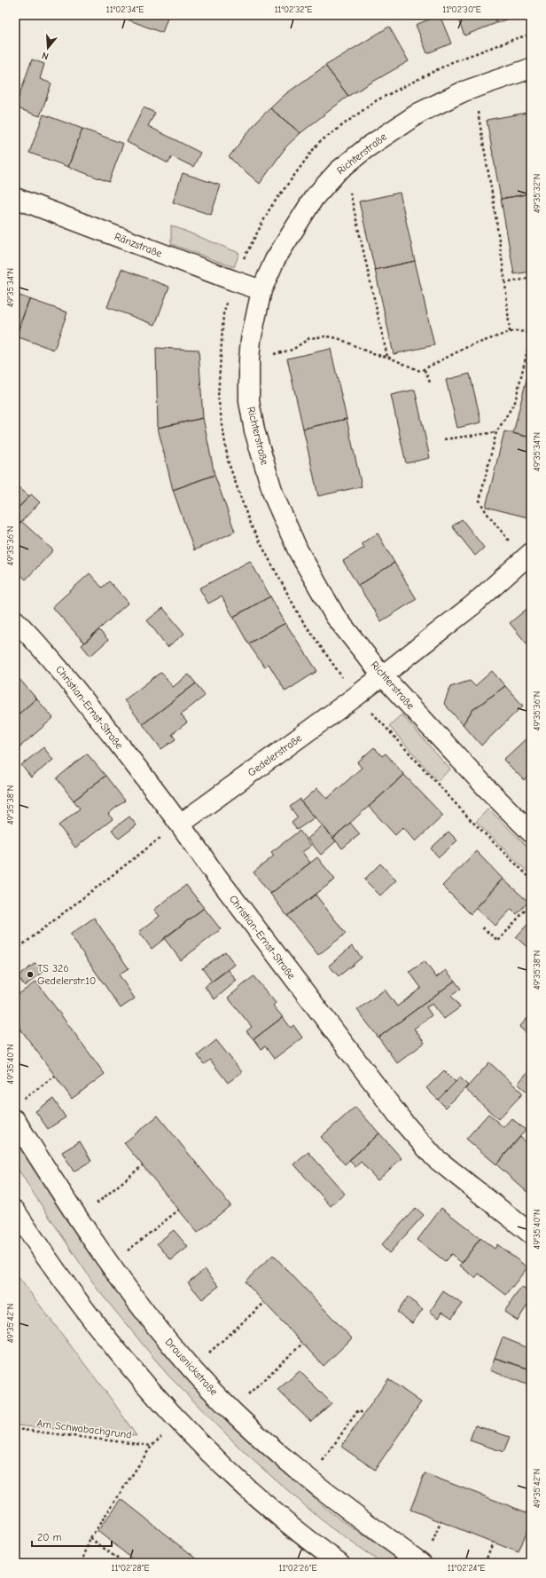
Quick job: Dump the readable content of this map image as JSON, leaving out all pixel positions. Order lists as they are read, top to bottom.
{
  "streets": {
    "street": [
      "Richterstraße",
      "Ränzstraße",
      "Christian-Ernst-Straße",
      "Gedelerstraße",
      "Drausnickstraße"
    ],
    "path": ["Am Schwabachgrund"]
  },
  "crossings": [
    ["Richterstraße", "Ränzstraße"],
    ["Richterstraße", "Gedelerstraße"],
    ["Christian-Ernst-Straße", "Gedelerstraße"]
  ],
  "places": ["TS 326 Gedelerstr.10"],
  "scale_bar": "20 m",
  "north": "bottom",
  "coordinates": [
    "11°02'34\"E",
    "11°02'32\"E",
    "11°02'30\"E",
    "49°35'32\"N",
    "49°35'34\"N",
    "49°35'36\"N",
    "49°35'38\"N",
    "49°35'40\"N",
    "49°35'42\"N",
    "11°02'28\"E",
    "11°02'26\"E",
    "11°02'24\"E"
  ]
}
